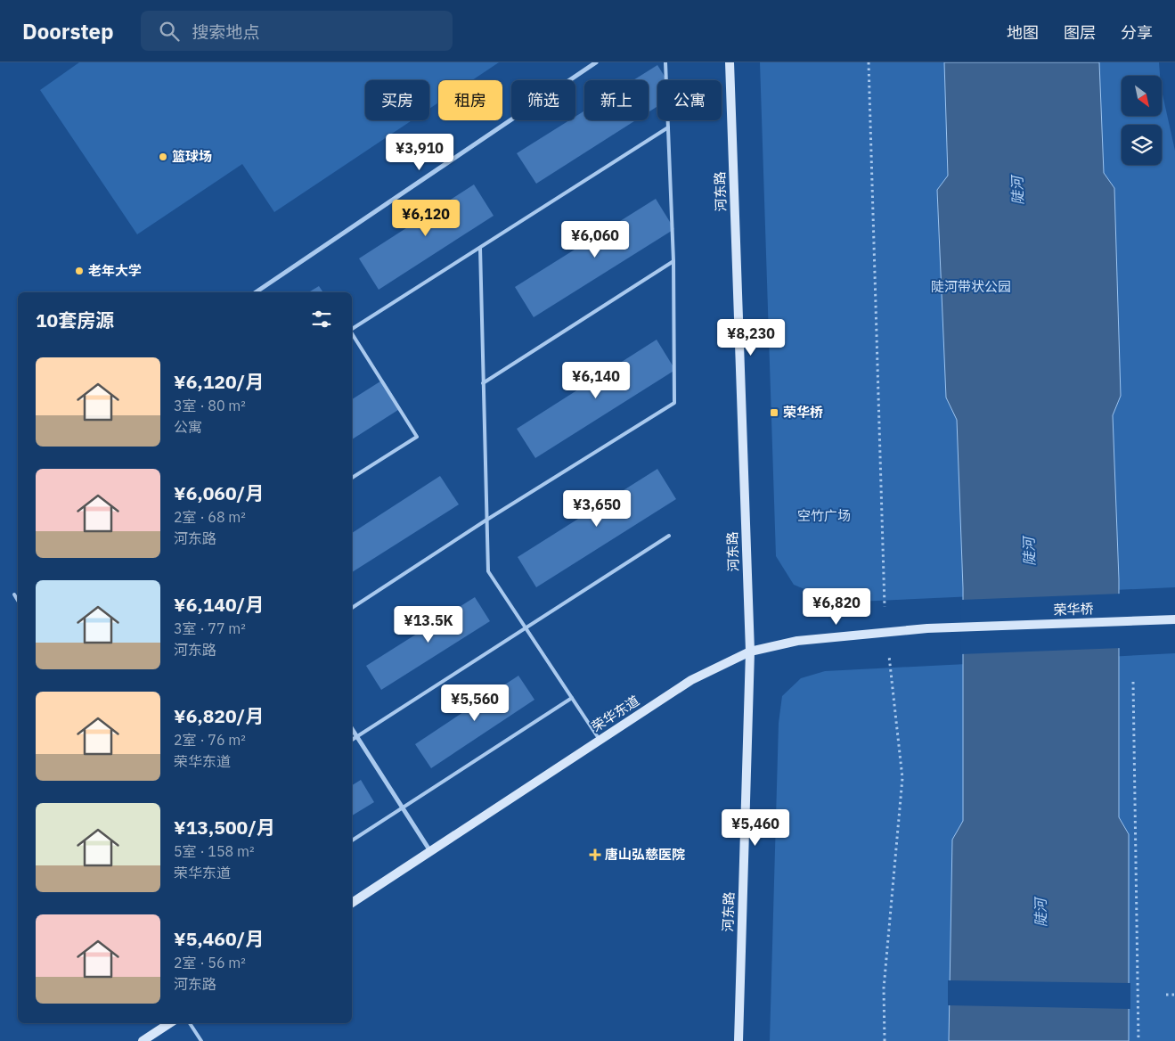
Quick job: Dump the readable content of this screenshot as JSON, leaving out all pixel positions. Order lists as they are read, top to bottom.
{
  "streets": {
    "street": ["河东路", "荣华桥", "荣华东道"]
  },
  "crossings": [
    ["河东路", "荣华东道"],
    ["荣华桥", "荣华东道"]
  ],
  "water": ["陡河"],
  "parks": ["陡河带状公园", "空竹广场"],
  "places": {
    "other": ["篮球场", "老年大学"],
    "transit": ["荣华桥"],
    "health": ["唐山弘慈医院"]
  },
  "north": "bottom right",
  "page": {
    "header": "Doorstep",
    "search": "搜索地点",
    "nav": ["地图", "图层", "分享"],
    "chip": [
      "买房",
      "租房",
      "筛选",
      "新上",
      "公寓"
    ],
    "price": [
      "¥3,910",
      "¥6,120",
      "¥6,060",
      "¥8,230",
      "¥6,140",
      "¥3,650",
      "¥6,820",
      "¥13.5K",
      "¥5,560",
      "¥5,460"
    ],
    "heading": "10套房源",
    "list": [
      {
        "name": "¥6,120/月",
        "note": "3室 · 80 m² · 公寓"
      },
      {
        "name": "¥6,060/月",
        "note": "2室 · 68 m² · 河东路"
      },
      {
        "name": "¥6,140/月",
        "note": "3室 · 77 m² · 河东路"
      },
      {
        "name": "¥6,820/月",
        "note": "2室 · 76 m² · 荣华东道"
      },
      {
        "name": "¥13,500/月",
        "note": "5室 · 158 m² · 荣华东道"
      },
      {
        "name": "¥5,460/月",
        "note": "2室 · 56 m² · 河东路"
      }
    ]
  }
}
